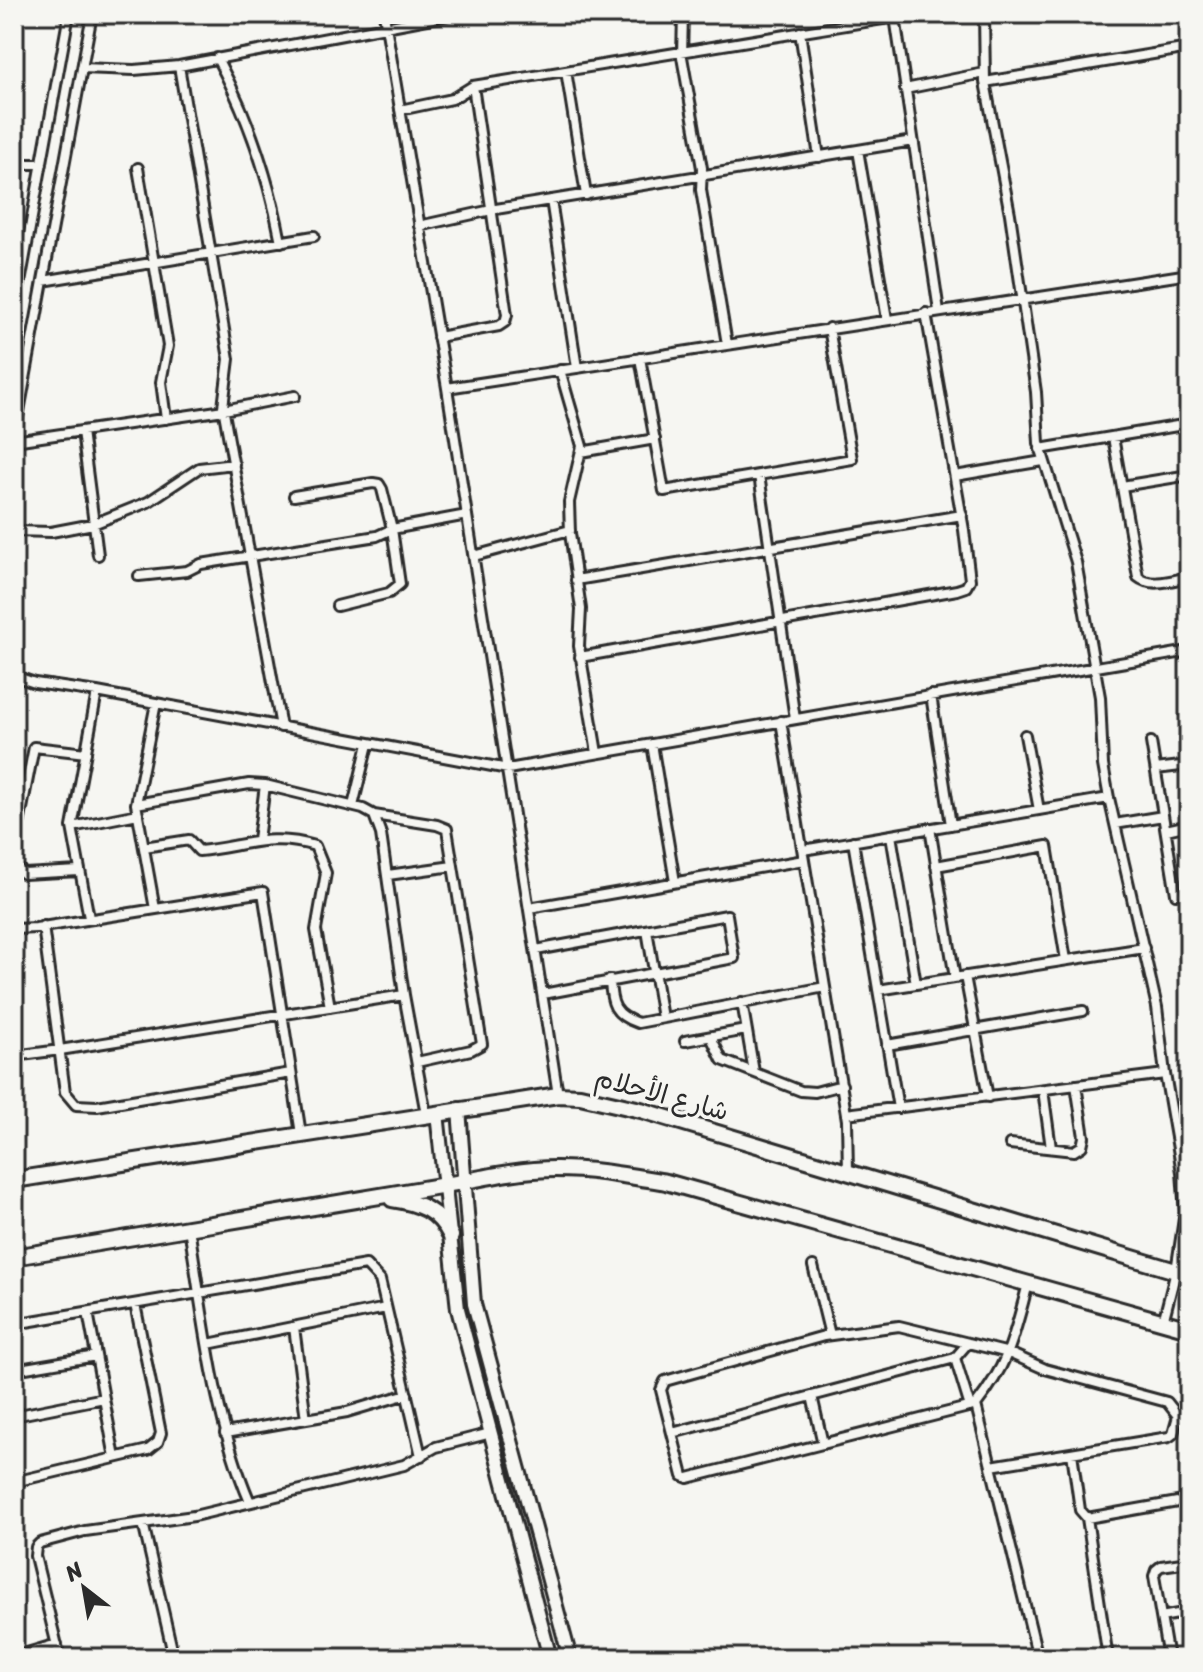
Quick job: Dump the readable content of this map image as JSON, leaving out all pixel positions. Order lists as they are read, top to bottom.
{
  "streets": {
    "main road": ["شارع الأحلام"]
  },
  "north": "top left"
}
